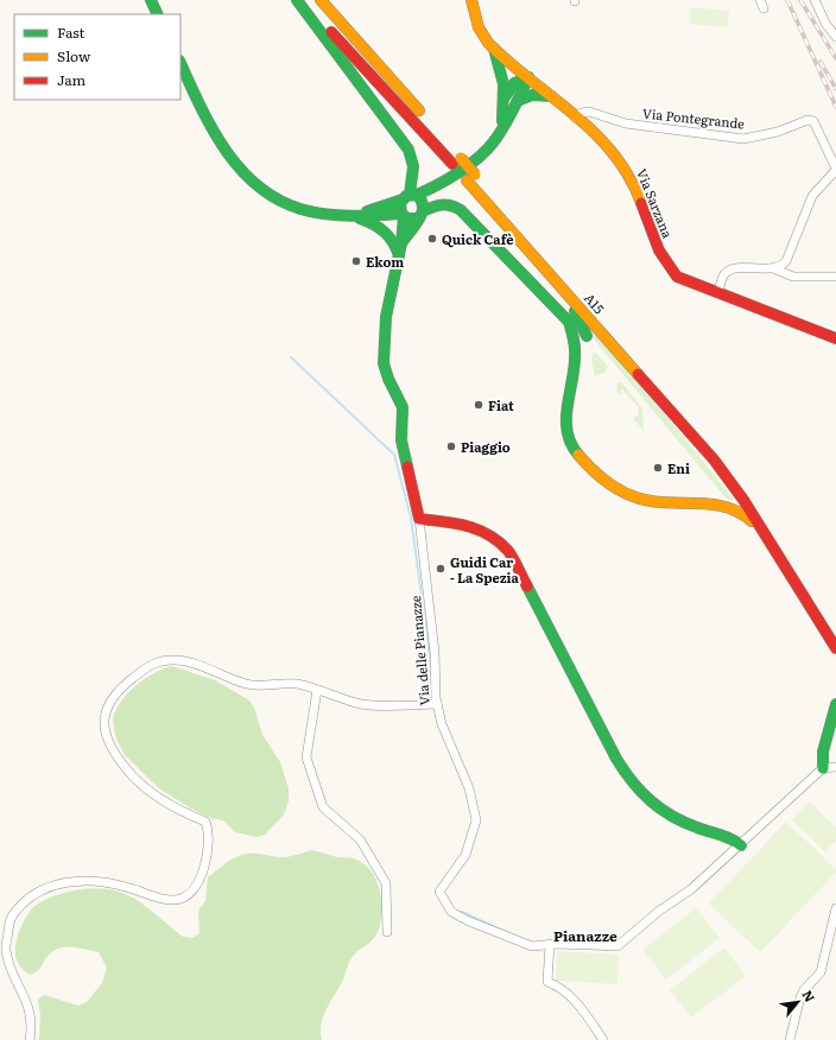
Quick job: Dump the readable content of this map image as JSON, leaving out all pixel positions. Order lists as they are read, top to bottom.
{
  "streets": {
    "main road": ["Via Sarzana", "A15", "Via delle Pianazze"],
    "street": ["Via Pontegrande"]
  },
  "crossings": [
    ["Via Pontegrande", "Via Sarzana"],
    ["Via Sarzana", "Via delle Pianazze"]
  ],
  "districts": ["Pianazze"],
  "places": [
    "Quick Cafè",
    "Ekom",
    "Fiat",
    "Piaggio",
    "Eni",
    "Guidi Car - La Spezia"
  ],
  "legend": ["Fast", "Slow", "Jam"],
  "north": "top right"
}
